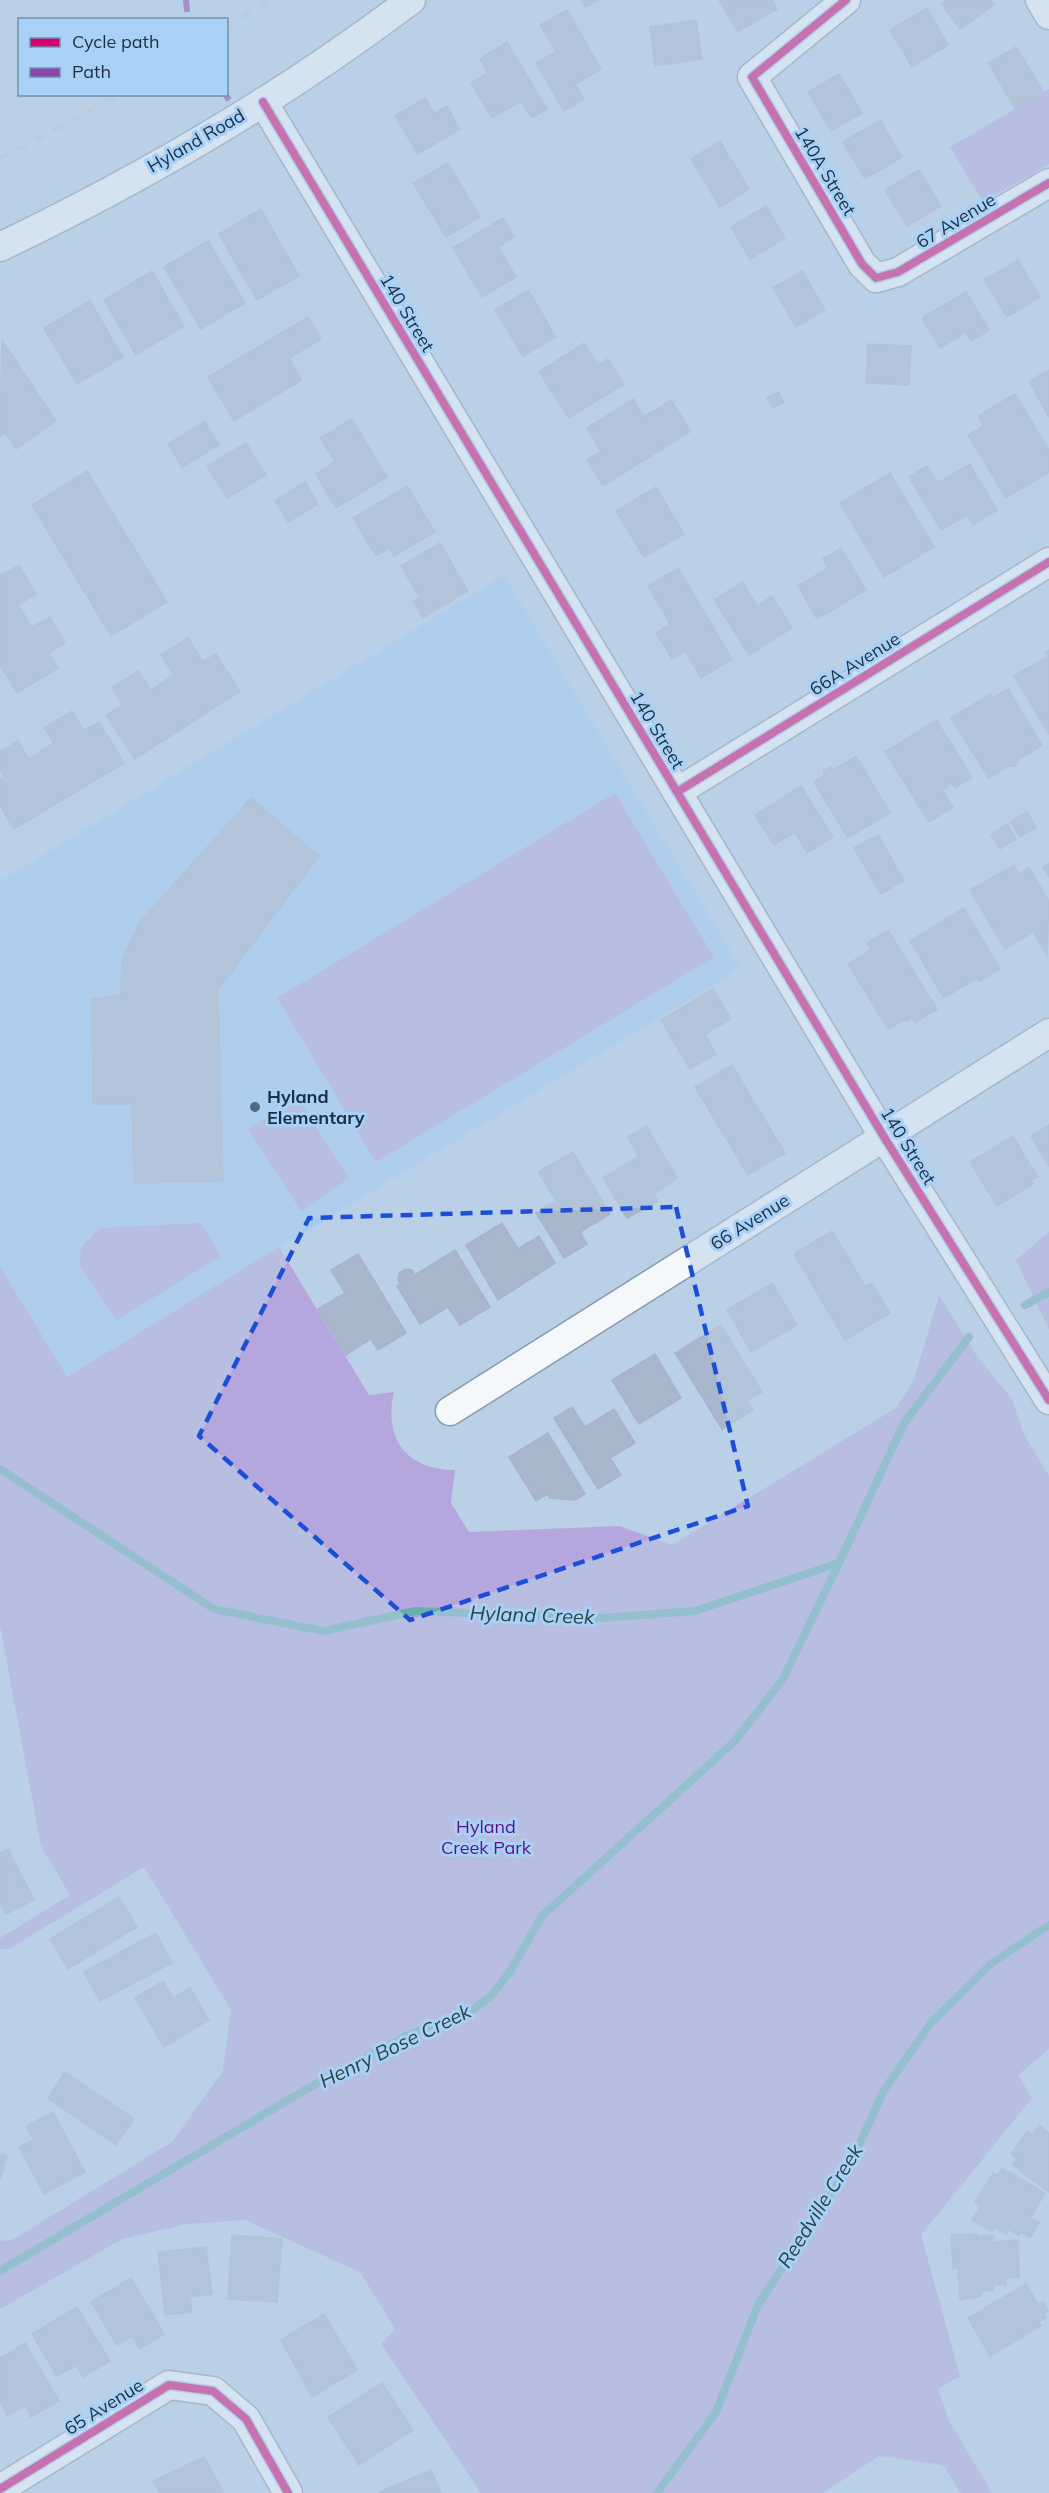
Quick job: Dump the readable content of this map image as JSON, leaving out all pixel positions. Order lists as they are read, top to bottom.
{
  "streets": {
    "street": [
      "Hyland Road",
      "140A Street",
      "67 Avenue",
      "140 Street",
      "66A Avenue",
      "66 Avenue",
      "65 Avenue"
    ]
  },
  "crossings": [
    ["Hyland Road", "140 Street"],
    ["140A Street", "67 Avenue"],
    ["140 Street", "66A Avenue"],
    ["140 Street", "66 Avenue"]
  ],
  "water": ["Hyland Creek", "Henry Bose Creek", "Reedville Creek"],
  "parks": ["Hyland Creek Park"],
  "places": ["Hyland Elementary"],
  "legend": ["Cycle path", "Path"]
}
